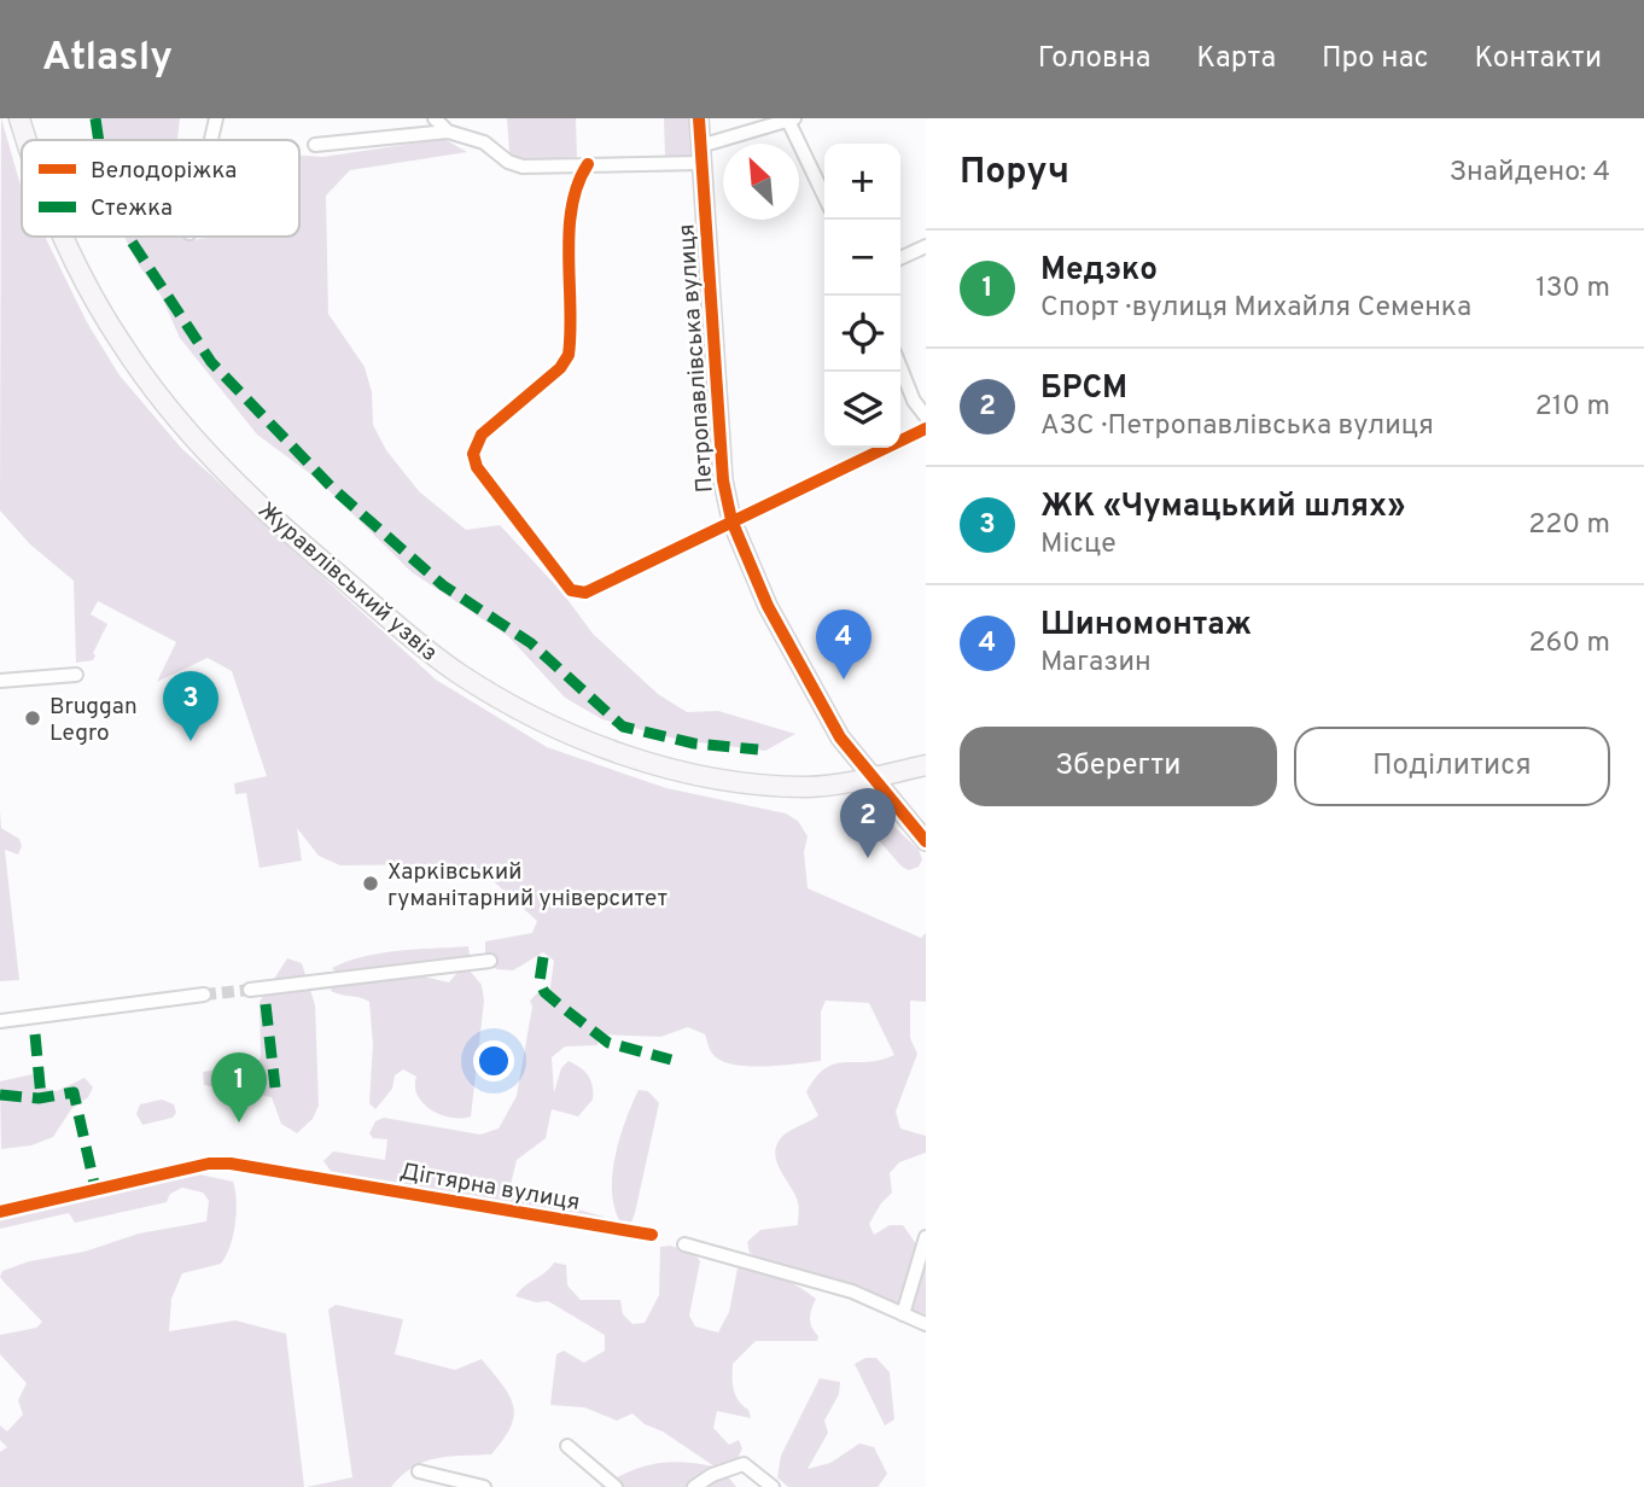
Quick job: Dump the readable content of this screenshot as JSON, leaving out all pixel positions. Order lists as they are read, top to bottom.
{
  "streets": {
    "main road": ["Журавлівський узвіз"],
    "street": ["Петропавлівська вулиця", "Дігтярна вулиця"]
  },
  "crossings": [
    ["Петропавлівська вулиця", "Журавлівський узвіз"]
  ],
  "places": ["Bruggan Legro", "Харківський гуманітарний університет"],
  "legend": ["Велодоріжка", "Стежка"],
  "north": "top left",
  "page": {
    "header": "Atlasly",
    "nav": [
      "Головна",
      "Карта",
      "Про нас",
      "Контакти"
    ],
    "heading": ["Поруч", "Знайдено: 4"],
    "map_buttons": ["+", "−"],
    "list": [
      {
        "mark": "1",
        "name": "Медэко",
        "note": "Спорт · вулиця Михайля Семенка",
        "value": "130 m"
      },
      {
        "mark": "2",
        "name": "БРСМ",
        "note": "АЗС · Петропавлівська вулиця",
        "value": "210 m"
      },
      {
        "mark": "3",
        "name": "ЖК «Чумацький шлях»",
        "note": "Місце",
        "value": "220 m"
      },
      {
        "mark": "4",
        "name": "Шиномонтаж",
        "note": "Магазин",
        "value": "260 m"
      }
    ],
    "pins": [
      "4",
      "3",
      "2",
      "1"
    ],
    "buttons": ["Зберегти", "Поділитися"]
  }
}
